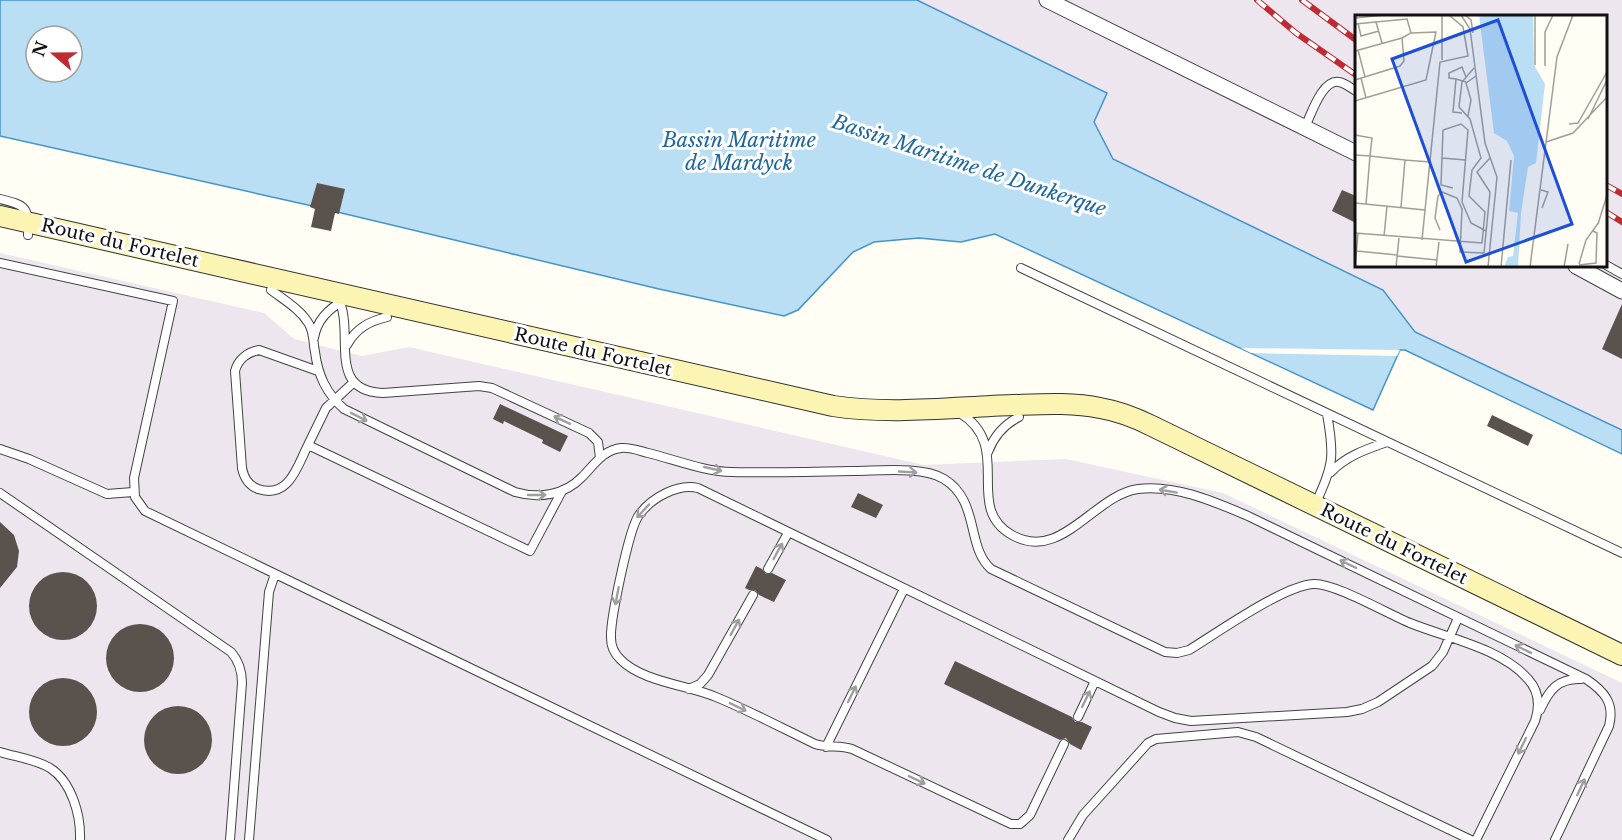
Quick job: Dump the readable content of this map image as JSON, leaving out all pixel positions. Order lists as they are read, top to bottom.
{
  "streets": {
    "main road": ["Route du Fortelet"]
  },
  "water": ["Bassin Maritime de Mardyck", "Bassin Maritime de Dunkerque"],
  "north": "left"
}
